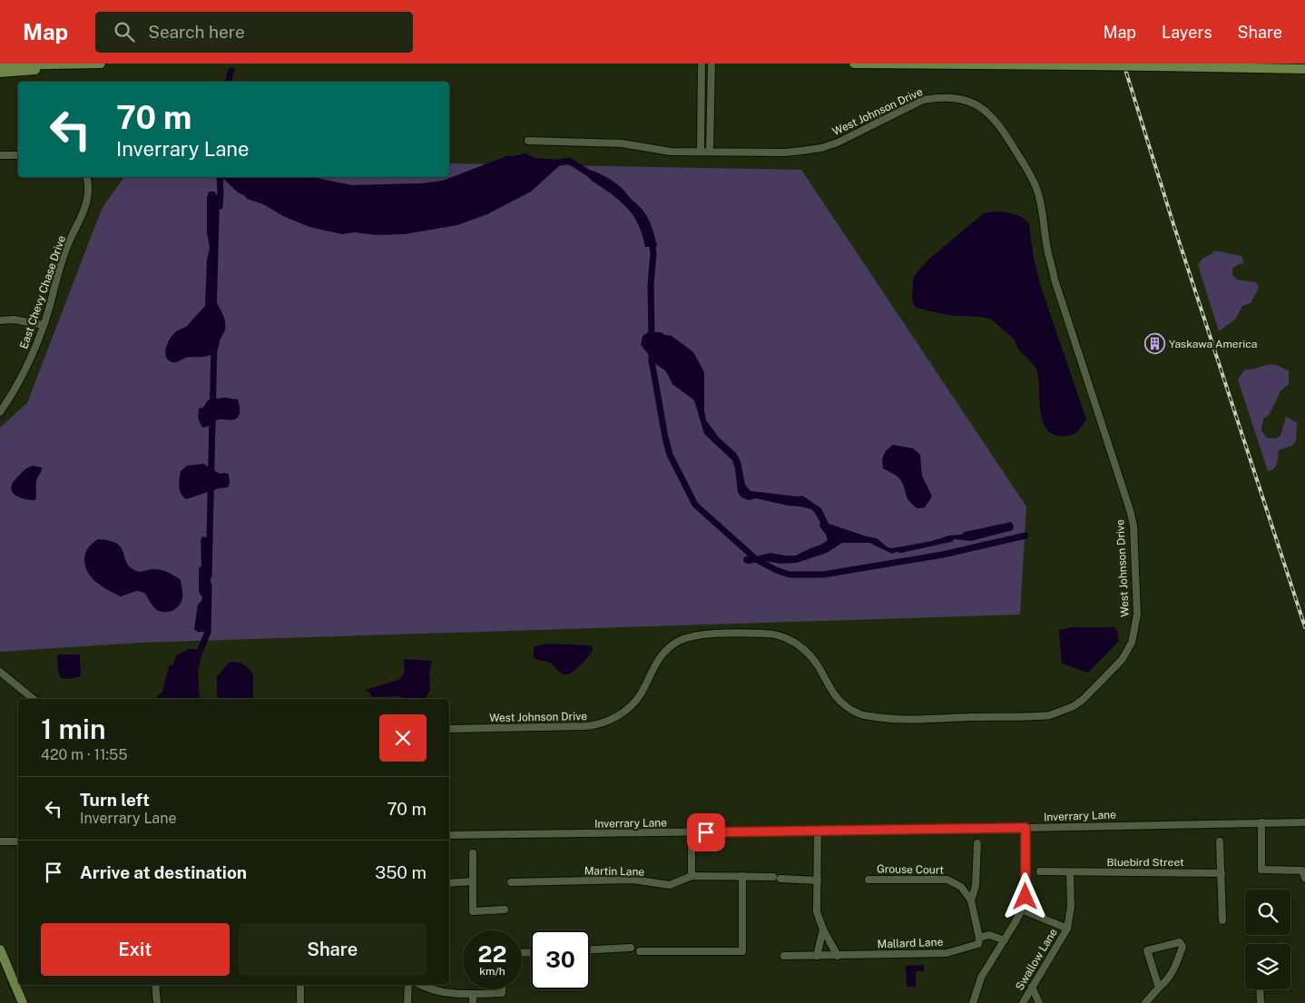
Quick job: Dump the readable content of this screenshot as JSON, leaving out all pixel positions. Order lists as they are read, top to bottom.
{
  "streets": {
    "street": [
      "West Johnson Drive",
      "East Chevy Chase Drive",
      "Inverrary Lane",
      "Bluebird Street",
      "Grouse Court",
      "Martin Lane",
      "Mallard Lane",
      "Swallow Lane"
    ]
  },
  "crossings": [
    ["Bluebird Street", "Swallow Lane"]
  ],
  "places": {
    "building": ["Yaskawa America"]
  },
  "page": {
    "header": "Map",
    "search": "Search here",
    "nav": ["Map", "Layers", "Share"],
    "turn": ["70 m", "Inverrary Lane"],
    "heading": ["1 min", "420 m · 11:55"],
    "list": [
      {
        "name": "Turn left",
        "note": "Inverrary Lane",
        "value": "70 m"
      },
      {
        "name": "Arrive at destination",
        "value": "350 m"
      }
    ],
    "buttons": ["Exit", "Share"],
    "speed": "22 km/h",
    "limit": "30"
  }
}
